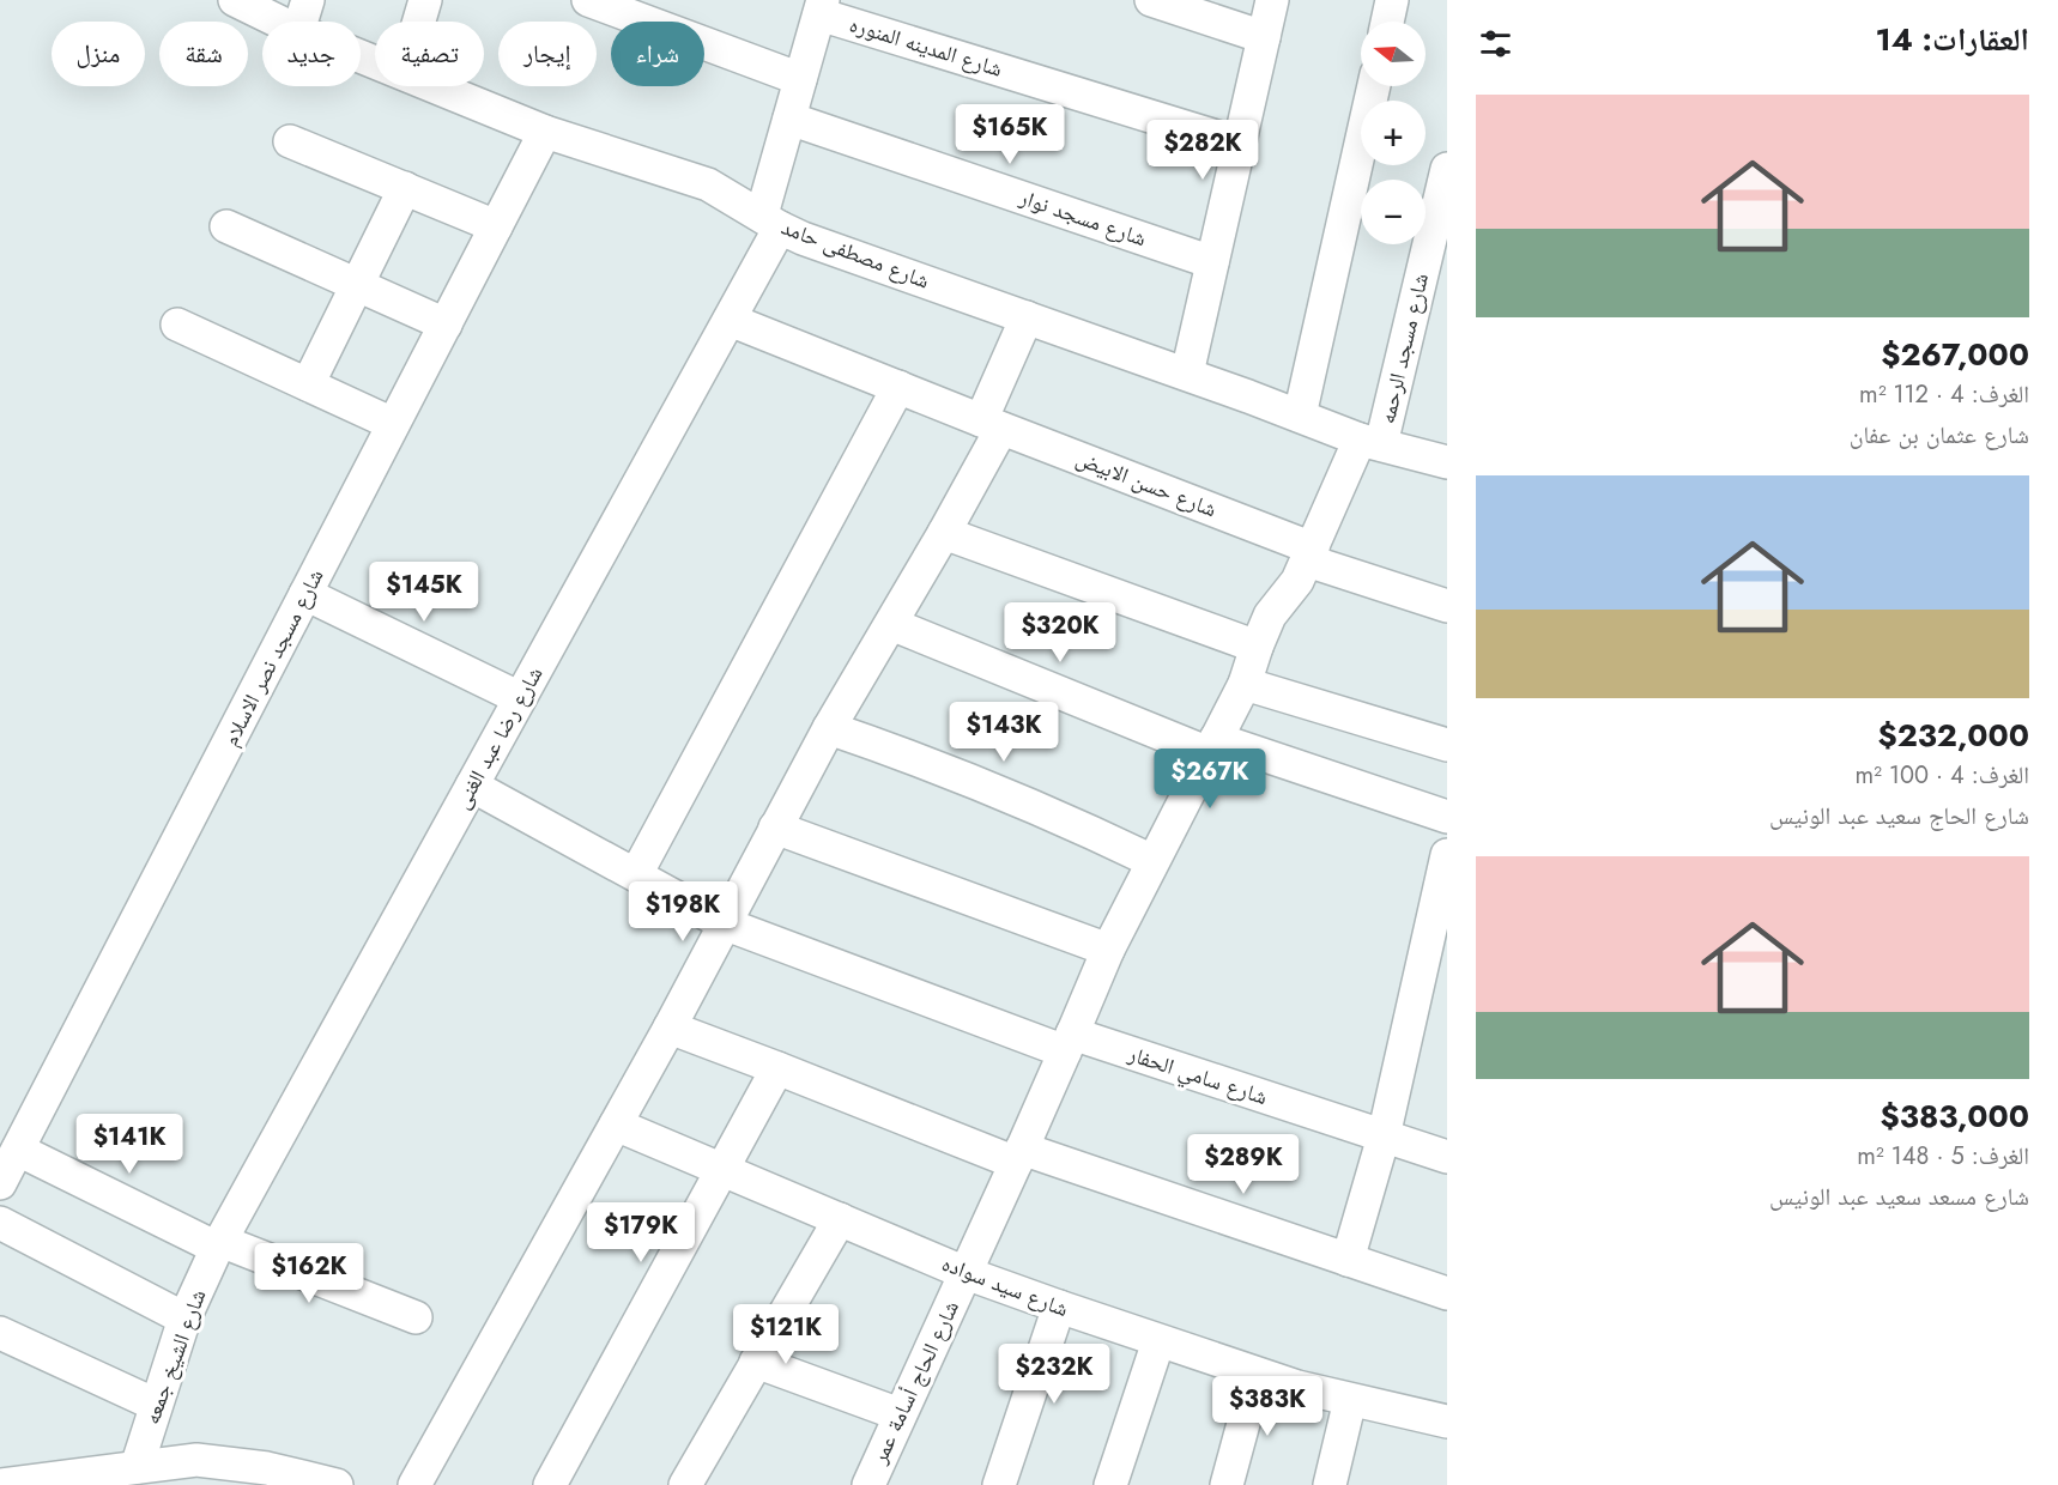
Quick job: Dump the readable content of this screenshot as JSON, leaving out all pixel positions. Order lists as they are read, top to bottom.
{
  "streets": {
    "street": [
      "شارع المدينه المنوره",
      "شارع مسجد نوار",
      "شارع مصطفى حامد",
      "شارع مسجد الرحمه",
      "شارع حسن الابيض",
      "شارع مسجد نصر الاسلام",
      "شارع رضا عبد الغنى",
      "شارع سامي الحفار",
      "شارع سيد سواده",
      "شارع الشيخ جمعه",
      "شارع الحاج أسامة عمر"
    ]
  },
  "crossings": [
    ["شارع المدينه المنوره", "شارع رضا عبد الغنى"],
    ["شارع مسجد نوار", "شارع رضا عبد الغنى"],
    ["شارع مصطفى حامد", "شارع مسجد الرحمه"],
    ["شارع مصطفى حامد", "شارع مسجد نصر الاسلام"],
    ["شارع مصطفى حامد", "شارع رضا عبد الغنى"],
    ["شارع مسجد الرحمه", "شارع حسن الابيض"],
    ["شارع مسجد الرحمه", "شارع الحاج أسامة عمر"],
    ["شارع حسن الابيض", "شارع رضا عبد الغنى"],
    ["شارع رضا عبد الغنى", "شارع سامي الحفار"],
    ["شارع رضا عبد الغنى", "شارع الشيخ جمعه"],
    ["شارع سامي الحفار", "شارع الحاج أسامة عمر"],
    ["شارع سيد سواده", "شارع الحاج أسامة عمر"]
  ],
  "north": "left",
  "page": {
    "heading": "العقارات: 14",
    "map_buttons": ["+", "−"],
    "chip": [
      "شراء",
      "إيجار",
      "تصفية",
      "جديد",
      "شقة",
      "منزل"
    ],
    "list": [
      {
        "name": "$267,000",
        "note": "الغرف: 4 · 112 m² · شارع عثمان بن عفان"
      },
      {
        "name": "$232,000",
        "note": "الغرف: 4 · 100 m² · شارع الحاج سعيد عبد الونيس"
      },
      {
        "name": "$383,000",
        "note": "الغرف: 5 · 148 m² · شارع مسعد سعيد عبد الونيس"
      }
    ],
    "price": [
      "$165K",
      "$282K",
      "$145K",
      "$320K",
      "$143K",
      "$267K",
      "$198K",
      "$141K",
      "$289K",
      "$179K",
      "$162K",
      "$121K",
      "$232K",
      "$383K"
    ]
  }
}
